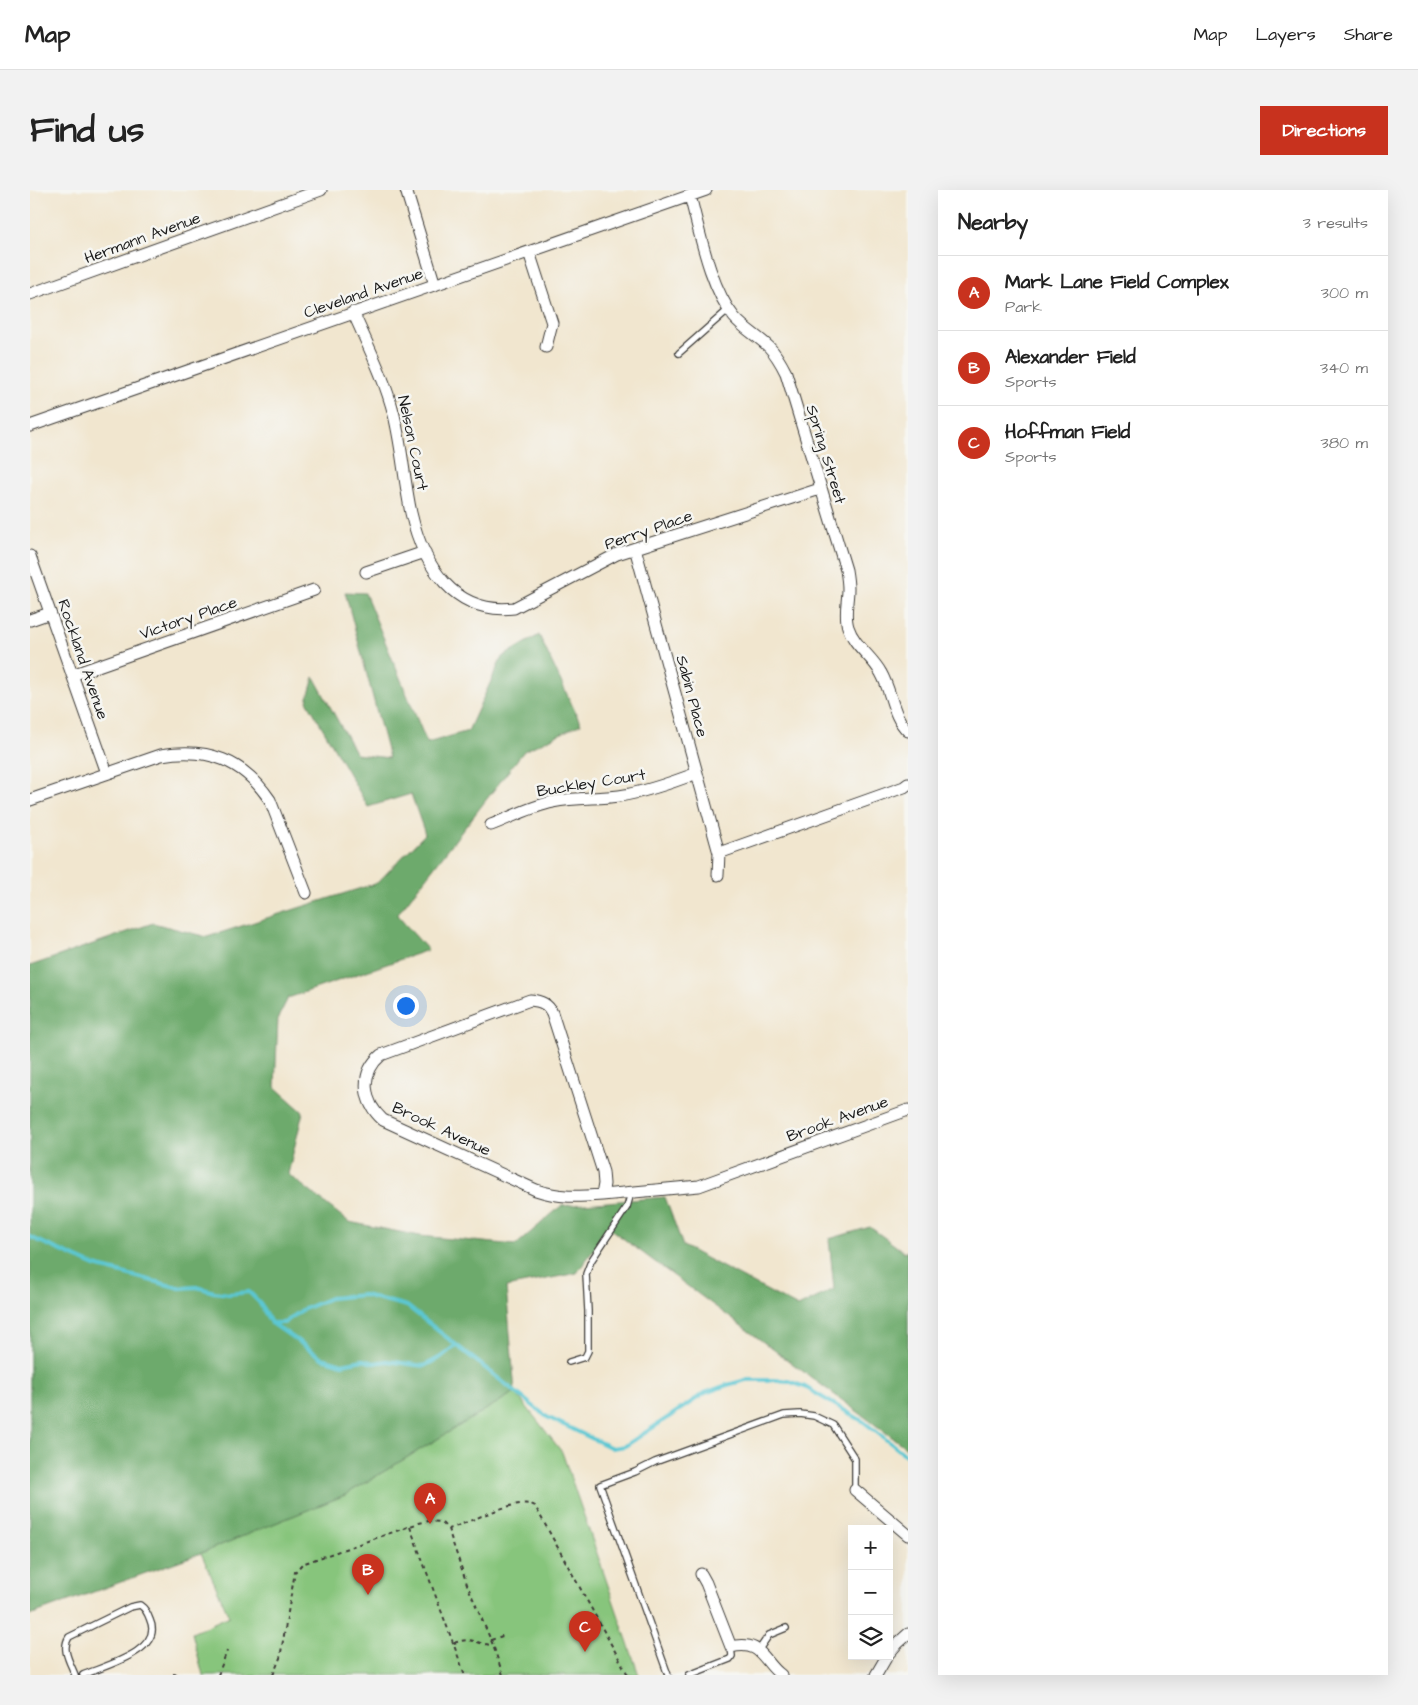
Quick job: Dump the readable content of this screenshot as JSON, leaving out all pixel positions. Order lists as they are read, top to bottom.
{
  "streets": {
    "street": [
      "Hermann Avenue",
      "Cleveland Avenue",
      "Nelson Court",
      "Spring Street",
      "Perry Place",
      "Victory Place",
      "Rockland Avenue",
      "Sabin Place",
      "Buckley Court",
      "Brook Avenue"
    ]
  },
  "crossings": [
    ["Cleveland Avenue", "Nelson Court"],
    ["Cleveland Avenue", "Spring Street"],
    ["Nelson Court", "Perry Place"],
    ["Spring Street", "Perry Place"],
    ["Perry Place", "Sabin Place"],
    ["Victory Place", "Rockland Avenue"],
    ["Sabin Place", "Buckley Court"]
  ],
  "page": {
    "header": "Map",
    "nav": ["Map", "Layers", "Share"],
    "title": "Find us",
    "buttons": "Directions",
    "heading": ["Nearby", "3 results"],
    "list": [
      {
        "mark": "A",
        "name": "Mark Lane Field Complex",
        "note": "Park",
        "value": "300 m"
      },
      {
        "mark": "B",
        "name": "Alexander Field",
        "note": "Sports",
        "value": "340 m"
      },
      {
        "mark": "C",
        "name": "Hoffman Field",
        "note": "Sports",
        "value": "380 m"
      }
    ],
    "pins": ["A", "B", "C"],
    "map_buttons": ["+", "−"]
  }
}
